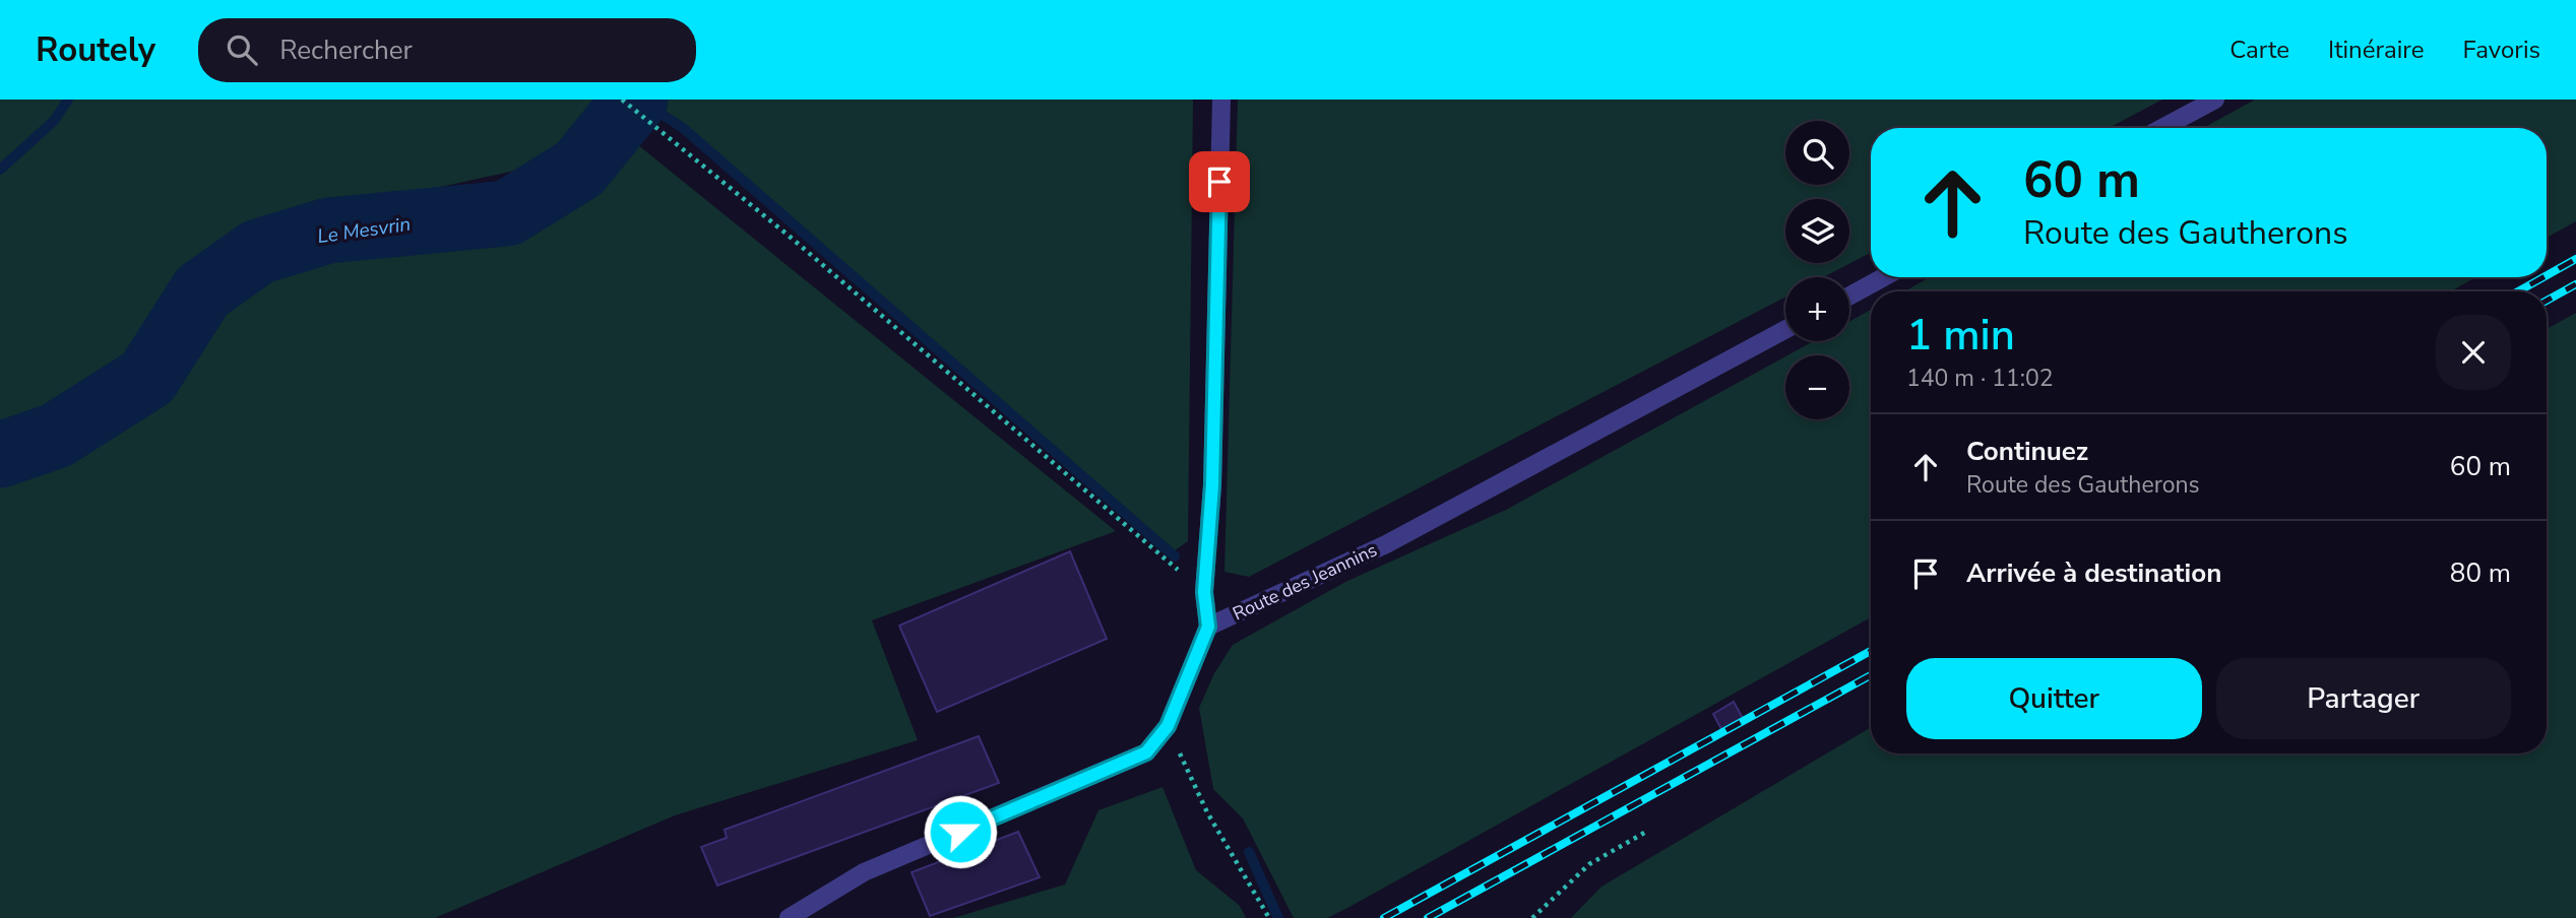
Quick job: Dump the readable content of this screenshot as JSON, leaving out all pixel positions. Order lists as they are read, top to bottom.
{
  "streets": {
    "street": ["Route des Jeannins"]
  },
  "water": ["Le Mesvrin"],
  "page": {
    "header": "Routely",
    "search": "Rechercher",
    "nav": ["Carte", "Itinéraire", "Favoris"],
    "map_buttons": ["+", "−"],
    "turn": ["60 m", "Route des Gautherons"],
    "heading": ["1 min", "140 m · 11:02"],
    "list": [
      {
        "name": "Continuez",
        "note": "Route des Gautherons",
        "value": "60 m"
      },
      {
        "name": "Arrivée à destination",
        "value": "80 m"
      }
    ],
    "buttons": ["Quitter", "Partager"]
  }
}
